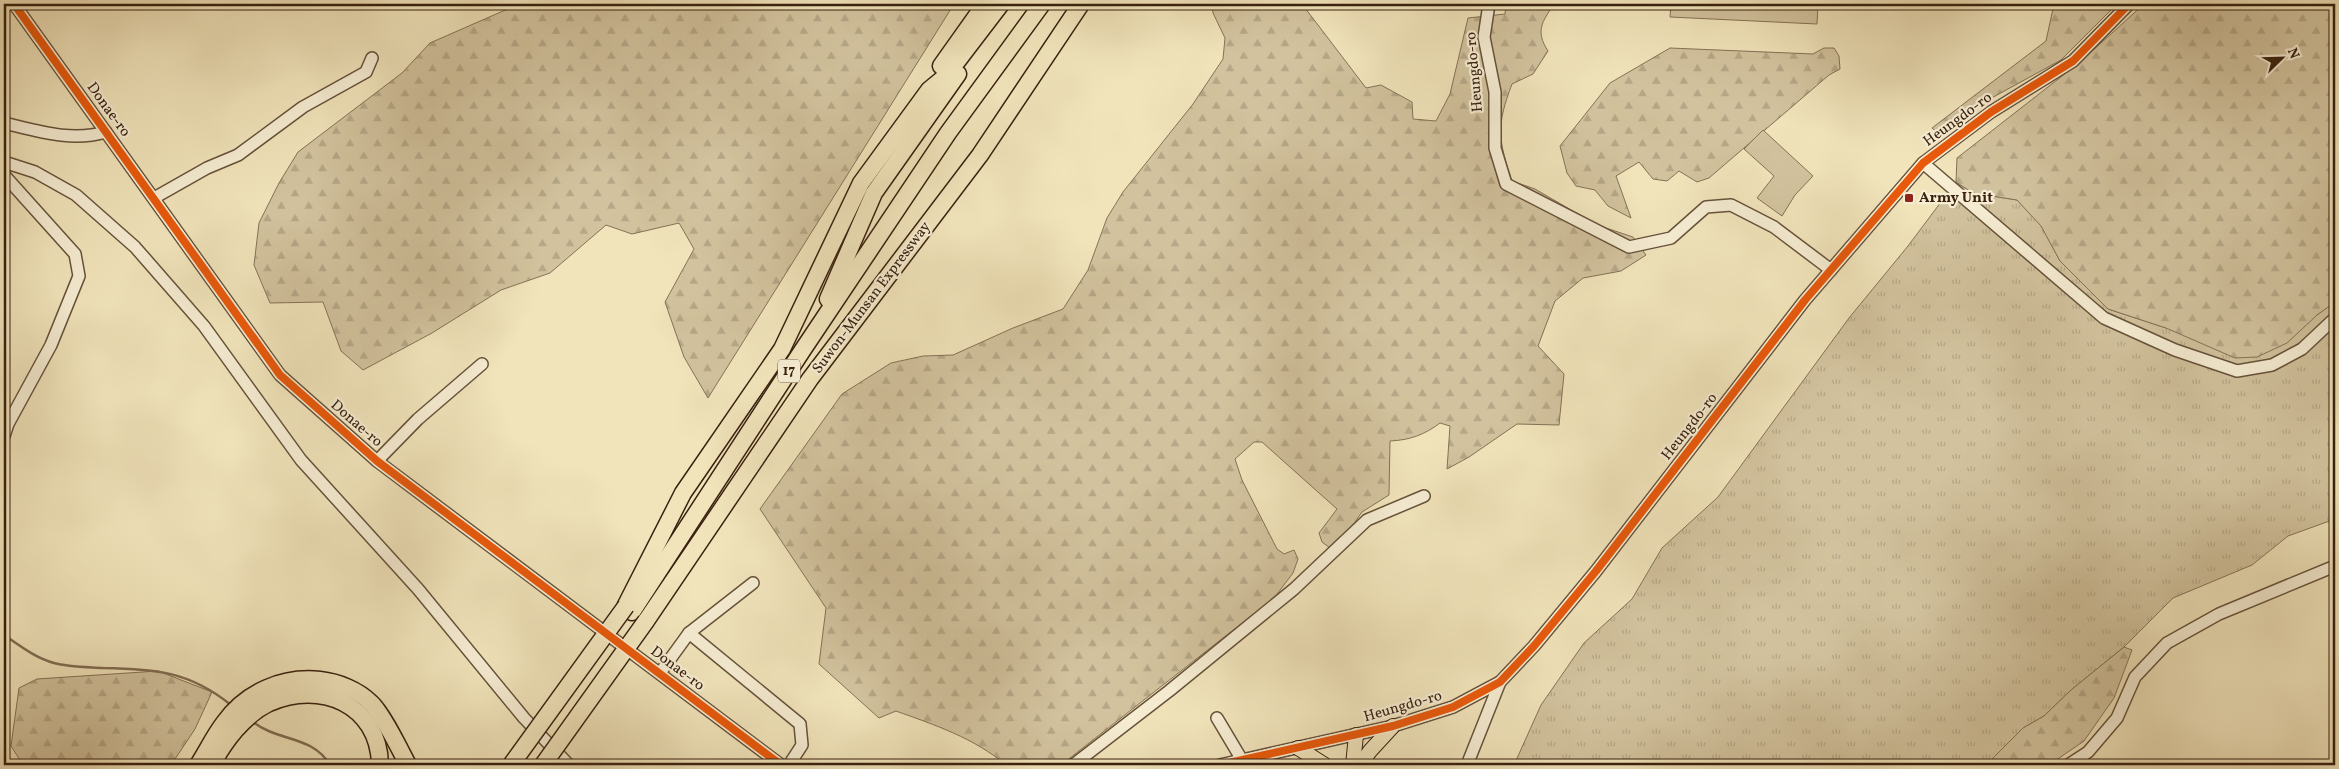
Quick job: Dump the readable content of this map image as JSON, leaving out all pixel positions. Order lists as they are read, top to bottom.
{
  "streets": {
    "highway": ["Suwon-Munsan Expressway", "17"],
    "street": ["Heungdo-ro", "Donae-ro"]
  },
  "places": {
    "transit": ["Army Unit"]
  },
  "north": "top right"
}
